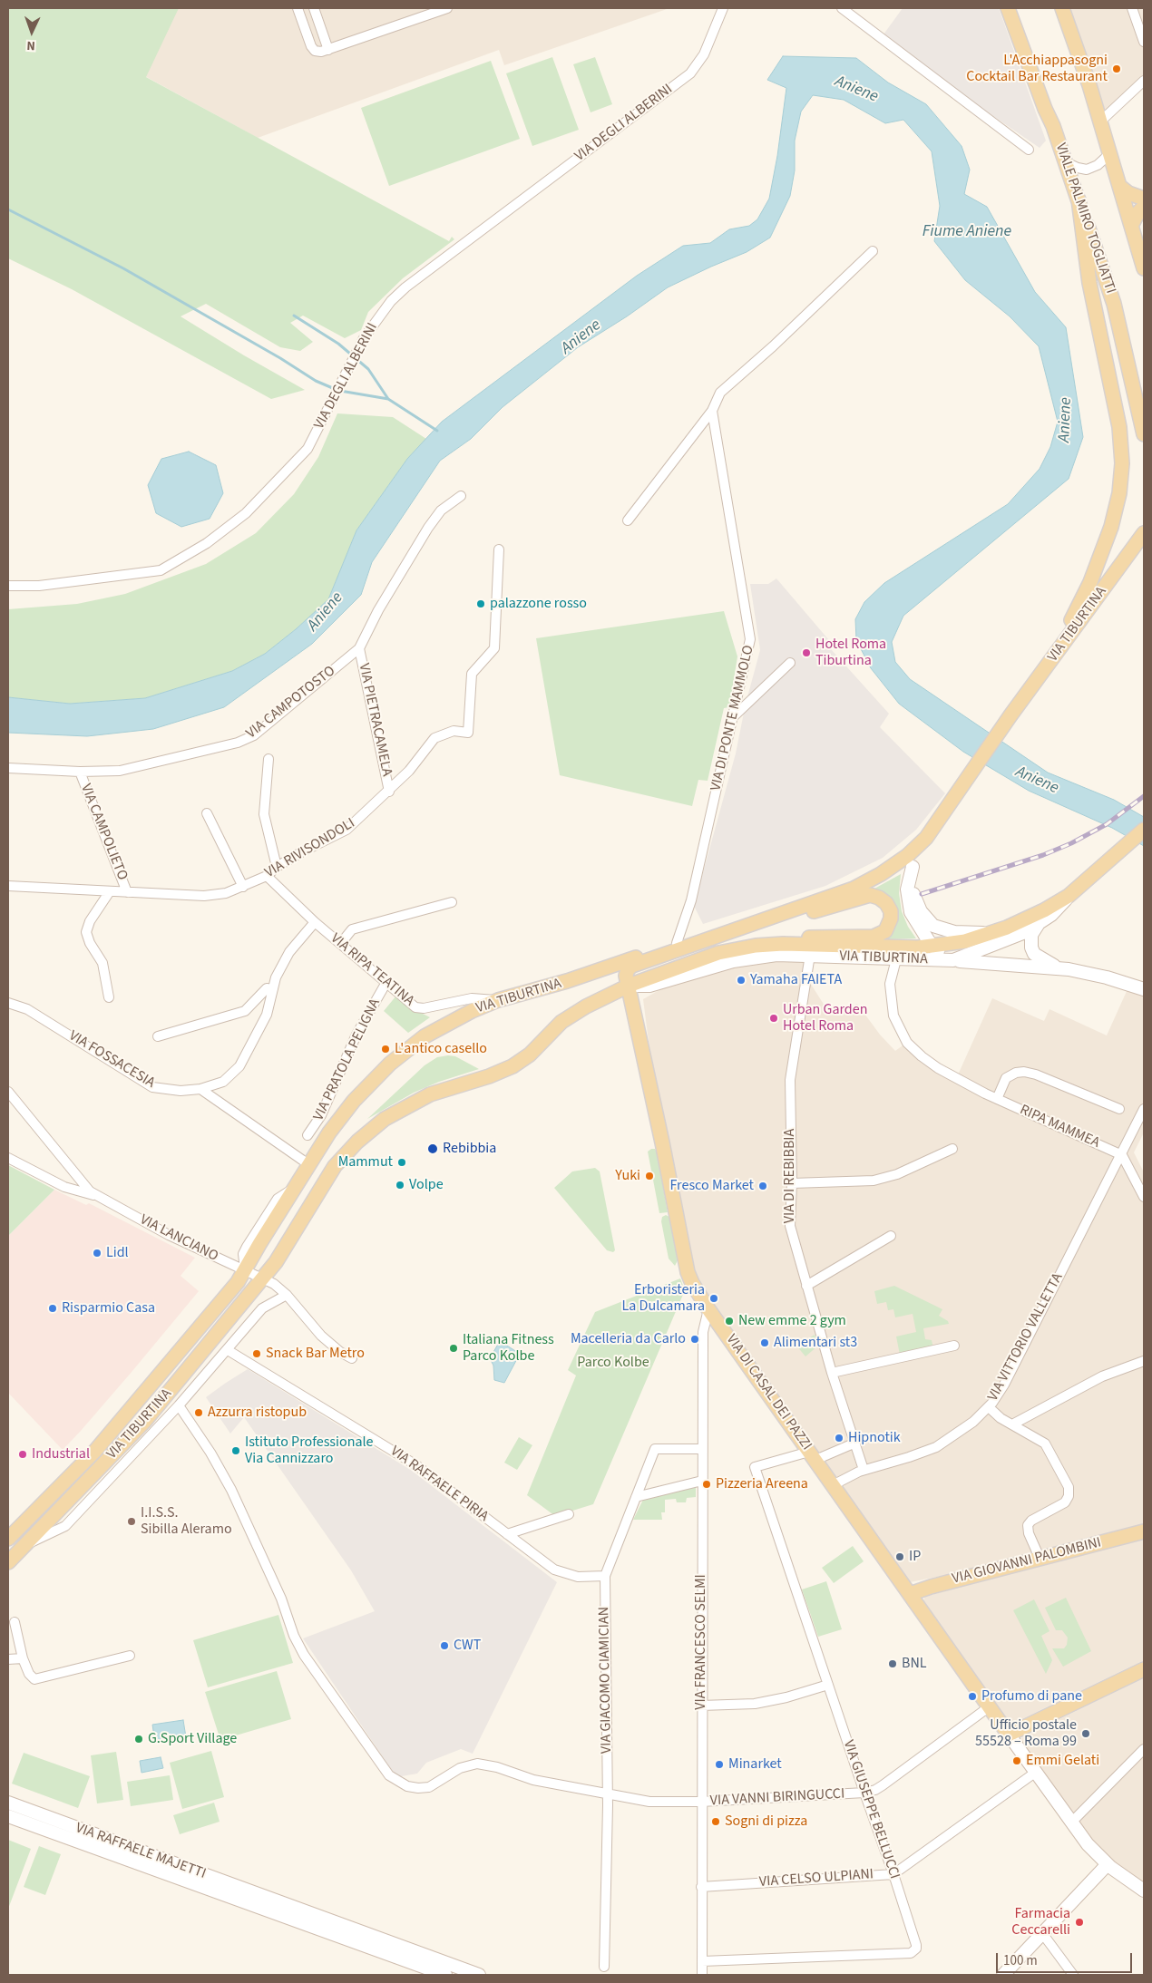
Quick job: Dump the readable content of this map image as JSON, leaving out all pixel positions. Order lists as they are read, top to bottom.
{
  "streets": {
    "main road": [
      "VIALE PALMIRO TOGLIATTI",
      "VIA TIBURTINA",
      "VIA DI CASAL DEI PAZZI",
      "VIA GIOVANNI PALOMBINI"
    ],
    "street": [
      "VIA DEGLI ALBERINI",
      "VIA CAMPOTOSTO",
      "VIA DI PONTE MAMMOLO",
      "VIA PIETRACAMELA",
      "VIA CAMPOLIETO",
      "VIA RIVISONDOLI",
      "VIA RIPA TEATINA",
      "VIA FOSSACESIA",
      "VIA PRATOLA PELIGNA",
      "RIPA MAMMEA",
      "VIA DI REBIBBIA",
      "VIA LANCIANO",
      "VIA VITTORIO VALLETTA",
      "VIA RAFFAELE PIRIA",
      "VIA FRANCESCO SELMI",
      "VIA GIACOMO CIAMICIAN",
      "VIA VANNI BIRINGUCCI",
      "VIA GIUSEPPE BELLUCCI",
      "VIA RAFFAELE MAJETTI",
      "VIA CELSO ULPIANI"
    ]
  },
  "crossings": [
    ["VIA TIBURTINA", "VIA DI PONTE MAMMOLO"],
    ["VIA TIBURTINA", "VIA RIPA TEATINA"],
    ["VIA TIBURTINA", "RIPA MAMMEA"],
    ["VIA TIBURTINA", "VIA DI REBIBBIA"],
    ["VIA TIBURTINA", "VIA LANCIANO"],
    ["VIA TIBURTINA", "VIA DI CASAL DEI PAZZI"],
    ["VIA TIBURTINA", "VIA RAFFAELE PIRIA"],
    ["VIA TIBURTINA", "VIA VANNI BIRINGUCCI"],
    ["VIA CAMPOTOSTO", "VIA PIETRACAMELA"],
    ["VIA CAMPOTOSTO", "VIA CAMPOLIETO"],
    ["VIA PIETRACAMELA", "VIA RIVISONDOLI"],
    ["VIA CAMPOLIETO", "VIA RIVISONDOLI"],
    ["VIA RIVISONDOLI", "VIA RIPA TEATINA"],
    ["VIA RIPA TEATINA", "VIA FOSSACESIA"],
    ["VIA RIPA TEATINA", "VIA PRATOLA PELIGNA"],
    ["RIPA MAMMEA", "VIA VITTORIO VALLETTA"],
    ["VIA DI REBIBBIA", "VIA VITTORIO VALLETTA"],
    ["VIA VITTORIO VALLETTA", "VIA DI CASAL DEI PAZZI"],
    ["VIA DI CASAL DEI PAZZI", "VIA GIOVANNI PALOMBINI"],
    ["VIA DI CASAL DEI PAZZI", "VIA FRANCESCO SELMI"],
    ["VIA DI CASAL DEI PAZZI", "VIA VANNI BIRINGUCCI"],
    ["VIA DI CASAL DEI PAZZI", "VIA GIUSEPPE BELLUCCI"],
    ["VIA RAFFAELE PIRIA", "VIA GIACOMO CIAMICIAN"],
    ["VIA FRANCESCO SELMI", "VIA GIACOMO CIAMICIAN"],
    ["VIA FRANCESCO SELMI", "VIA VANNI BIRINGUCCI"],
    ["VIA FRANCESCO SELMI", "VIA GIUSEPPE BELLUCCI"],
    ["VIA FRANCESCO SELMI", "VIA CELSO ULPIANI"],
    ["VIA GIACOMO CIAMICIAN", "VIA VANNI BIRINGUCCI"],
    ["VIA VANNI BIRINGUCCI", "VIA GIUSEPPE BELLUCCI"],
    ["VIA GIUSEPPE BELLUCCI", "VIA CELSO ULPIANI"]
  ],
  "water": ["Aniene", "Fiume Aniene"],
  "parks": ["Parco Kolbe"],
  "places": [
    "L'Acchiappasogni Cocktail Bar Restaurant",
    "palazzone rosso",
    "Hotel Roma Tiburtina",
    "Yamaha FAIETA",
    "Urban Garden Hotel Roma",
    "L'antico casello",
    "Rebibbia",
    "Mammut",
    "Yuki",
    "Volpe",
    "Fresco Market",
    "Lidl",
    "Erboristeria La Dulcamara",
    "Risparmio Casa",
    "New emme 2 gym",
    "Macelleria da Carlo",
    "Alimentari st3",
    "Italiana Fitness Parco Kolbe",
    "Snack Bar Metro",
    "Azzurra ristopub",
    "Hipnotik",
    "Istituto Professionale Via Cannizzaro",
    "Industrial",
    "Pizzeria Areena",
    "I.I.S.S. Sibilla Aleramo",
    "IP",
    "CWT",
    "BNL",
    "Profumo di pane",
    "Ufficio postale 55528 – Roma 99",
    "G.Sport Village",
    "Emmi Gelati",
    "Minarket",
    "Sogni di pizza",
    "Farmacia Ceccarelli"
  ],
  "scale_bar": "100 m",
  "north": "bottom"
}
